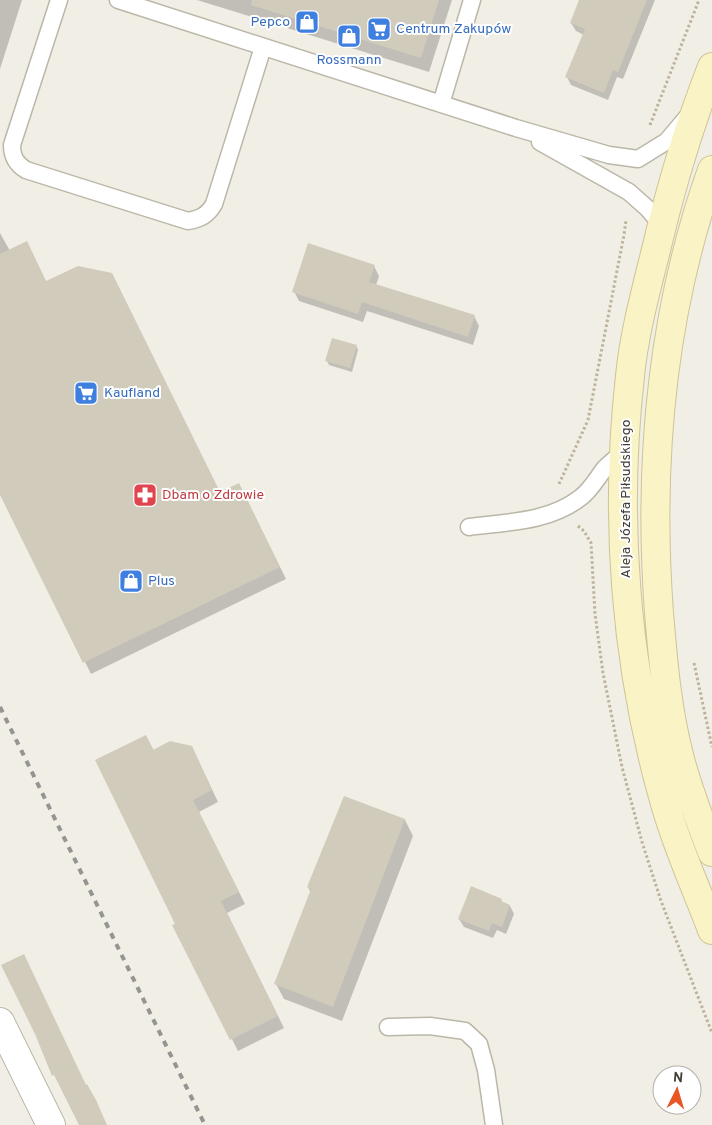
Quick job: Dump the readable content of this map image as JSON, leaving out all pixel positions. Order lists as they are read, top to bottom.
{
  "streets": {
    "main road": ["Aleja Józefa Piłsudskiego"]
  },
  "places": {
    "shop": ["Pepco", "Rossmann", "Plus"],
    "supermarket": ["Centrum Zakupów", "Kaufland"],
    "pharmacy": ["Dbam o Zdrowie"]
  },
  "north": "top"
}
